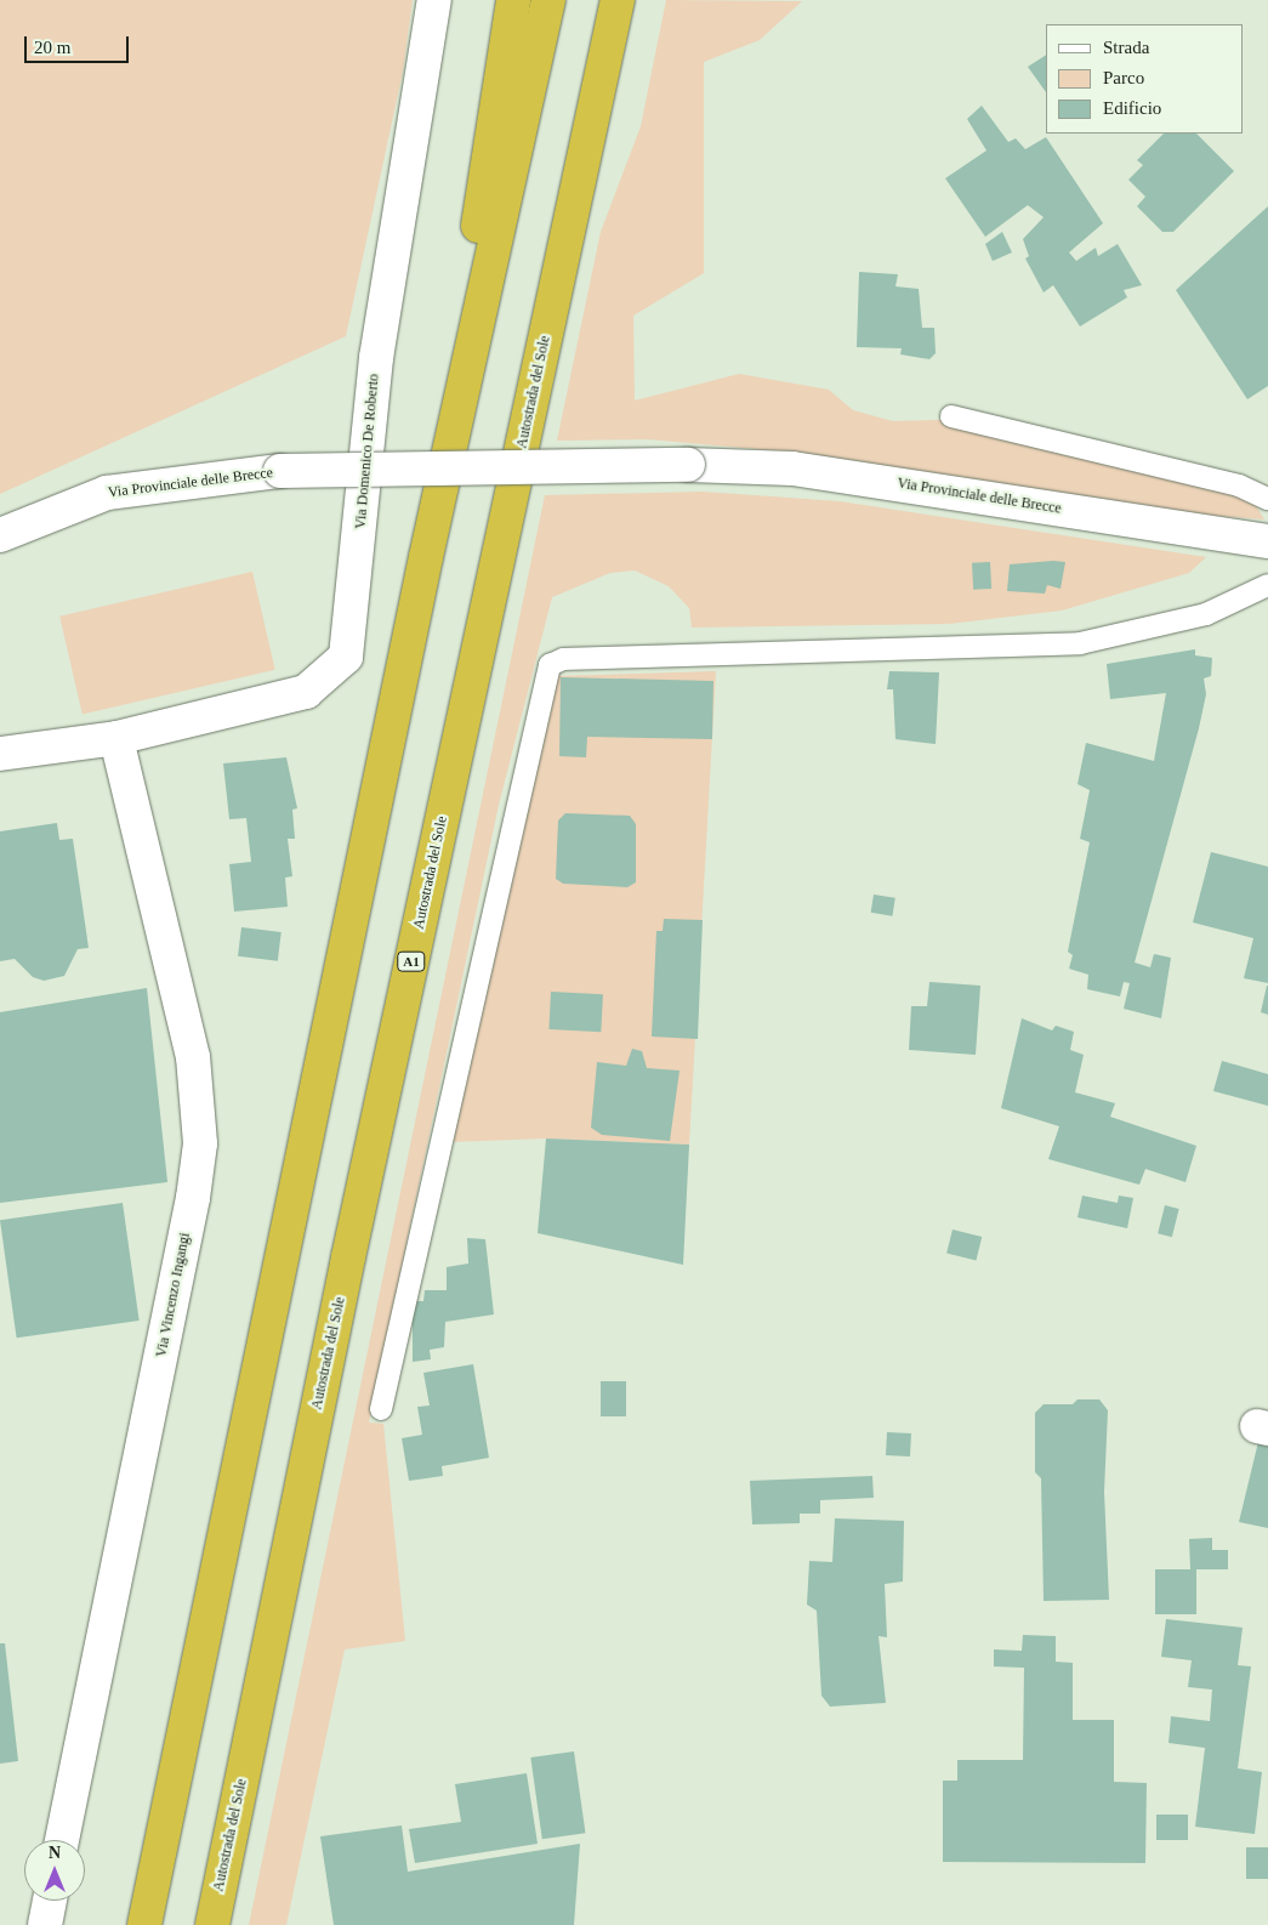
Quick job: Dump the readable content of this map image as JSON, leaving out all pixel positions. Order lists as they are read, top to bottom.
{
  "streets": {
    "highway": ["Autostrada del Sole", "A1"],
    "street": ["Via Domenico De Roberto", "Via Provinciale delle Brecce", "Via Vincenzo Ingangi"]
  },
  "crossings": [
    ["Via Domenico De Roberto", "Via Vincenzo Ingangi"]
  ],
  "legend": ["Strada", "Parco", "Edificio"],
  "scale_bar": "20 m",
  "north": "top"
}
